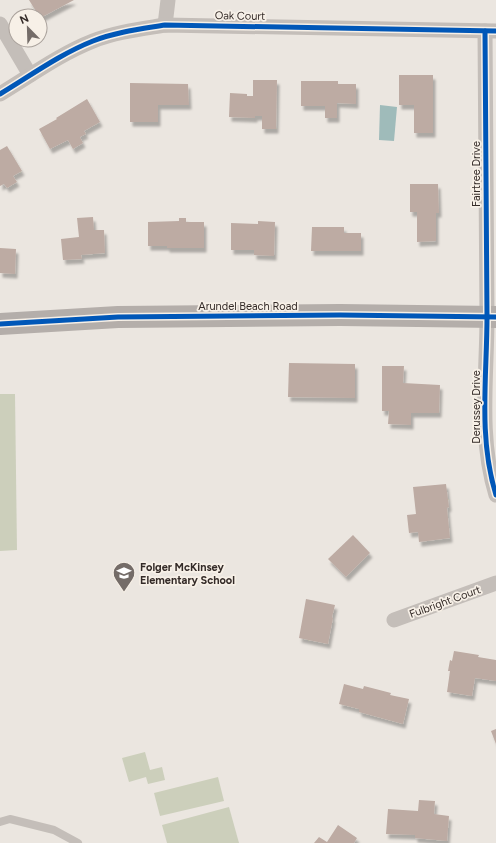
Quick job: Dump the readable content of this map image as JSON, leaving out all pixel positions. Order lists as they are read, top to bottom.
{
  "streets": {
    "street": [
      "Oak Court",
      "Fairtree Drive",
      "Arundel Beach Road",
      "Derussey Drive",
      "Fulbright Court"
    ]
  },
  "crossings": [
    ["Oak Court", "Fairtree Drive"],
    ["Fairtree Drive", "Arundel Beach Road"],
    ["Fairtree Drive", "Derussey Drive"],
    ["Arundel Beach Road", "Derussey Drive"]
  ],
  "places": {
    "school or university": ["Folger McKinsey Elementary School"]
  },
  "north": "top left"
}
